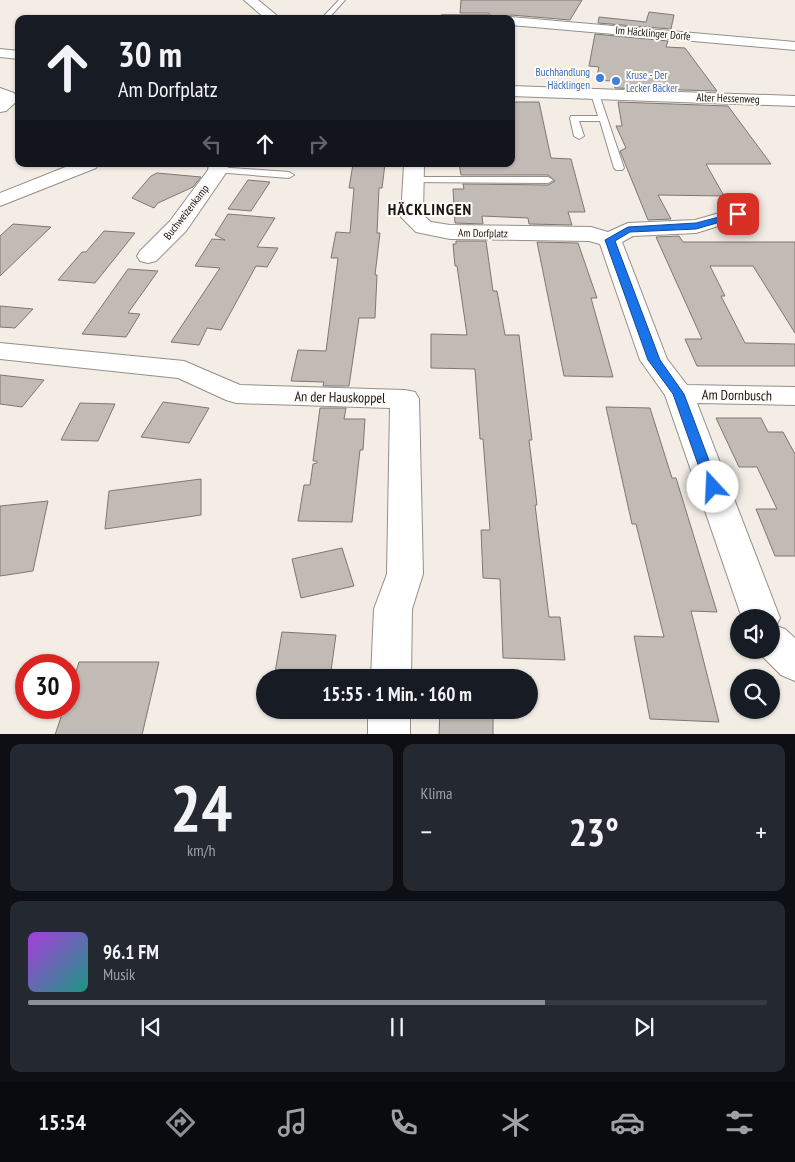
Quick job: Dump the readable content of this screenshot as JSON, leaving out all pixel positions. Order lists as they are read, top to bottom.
{
  "streets": {
    "street": [
      "Im Häcklinger Dorfe",
      "Alter Hessenweg",
      "Buchweizenkamp",
      "Am Dorfplatz",
      "Am Dornbusch",
      "An der Hauskoppel"
    ]
  },
  "districts": ["HÄCKLINGEN"],
  "places": ["Buchhandlung Häcklingen", "Kruse - Der Lecker Bäcker"],
  "page": {
    "turn": ["30 m", "Am Dorfplatz"],
    "limit": "30",
    "trip": "15:55 · 1 Min. · 160 m",
    "tile": [
      ["24", "km/h"],
      "Klima"
    ],
    "heat": ["−", "23°", "+"],
    "song": ["96.1 FM", "Musik"],
    "tabs": "15:54"
  }
}
